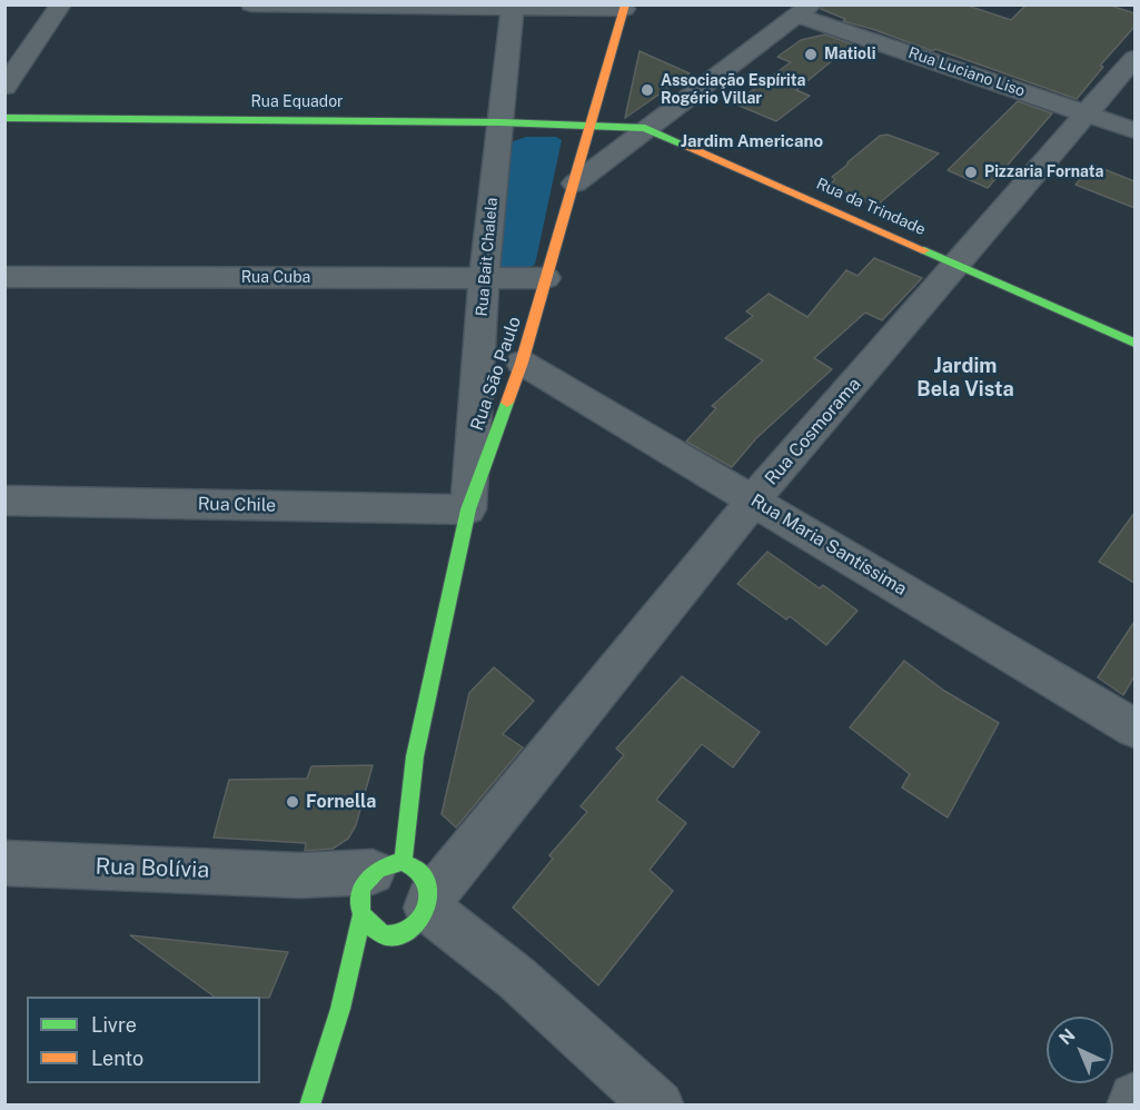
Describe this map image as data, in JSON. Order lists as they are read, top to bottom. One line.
{"streets":{"street":["Rua Luciano Liso","Rua Equador","Rua da Trindade","Rua Bait Chalela","Rua Cuba","Rua São Paulo","Rua Cosmorama","Rua Chile","Rua Maria Santíssima","Rua Bolívia"]},"crossings":[["Rua Luciano Liso","Rua Cosmorama"],["Rua Equador","Rua da Trindade"],["Rua Equador","Rua Bait Chalela"],["Rua Equador","Rua São Paulo"],["Rua da Trindade","Rua São Paulo"],["Rua da Trindade","Rua Cosmorama"],["Rua Bait Chalela","Rua Cuba"],["Rua Bait Chalela","Rua São Paulo"],["Rua Bait Chalela","Rua Chile"],["Rua Cuba","Rua São Paulo"],["Rua São Paulo","Rua Cosmorama"],["Rua São Paulo","Rua Chile"],["Rua São Paulo","Rua Maria Santíssima"],["Rua São Paulo","Rua Bolívia"],["Rua Cosmorama","Rua Maria Santíssima"],["Rua Cosmorama","Rua Bolívia"]],"districts":["Jardim Americano","Jardim Bela Vista"],"places":["Matioli","Associação Espírita Rogério Villar","Pizzaria Fornata","Fornella"],"legend":["Livre","Lento"],"north":"top left"}
